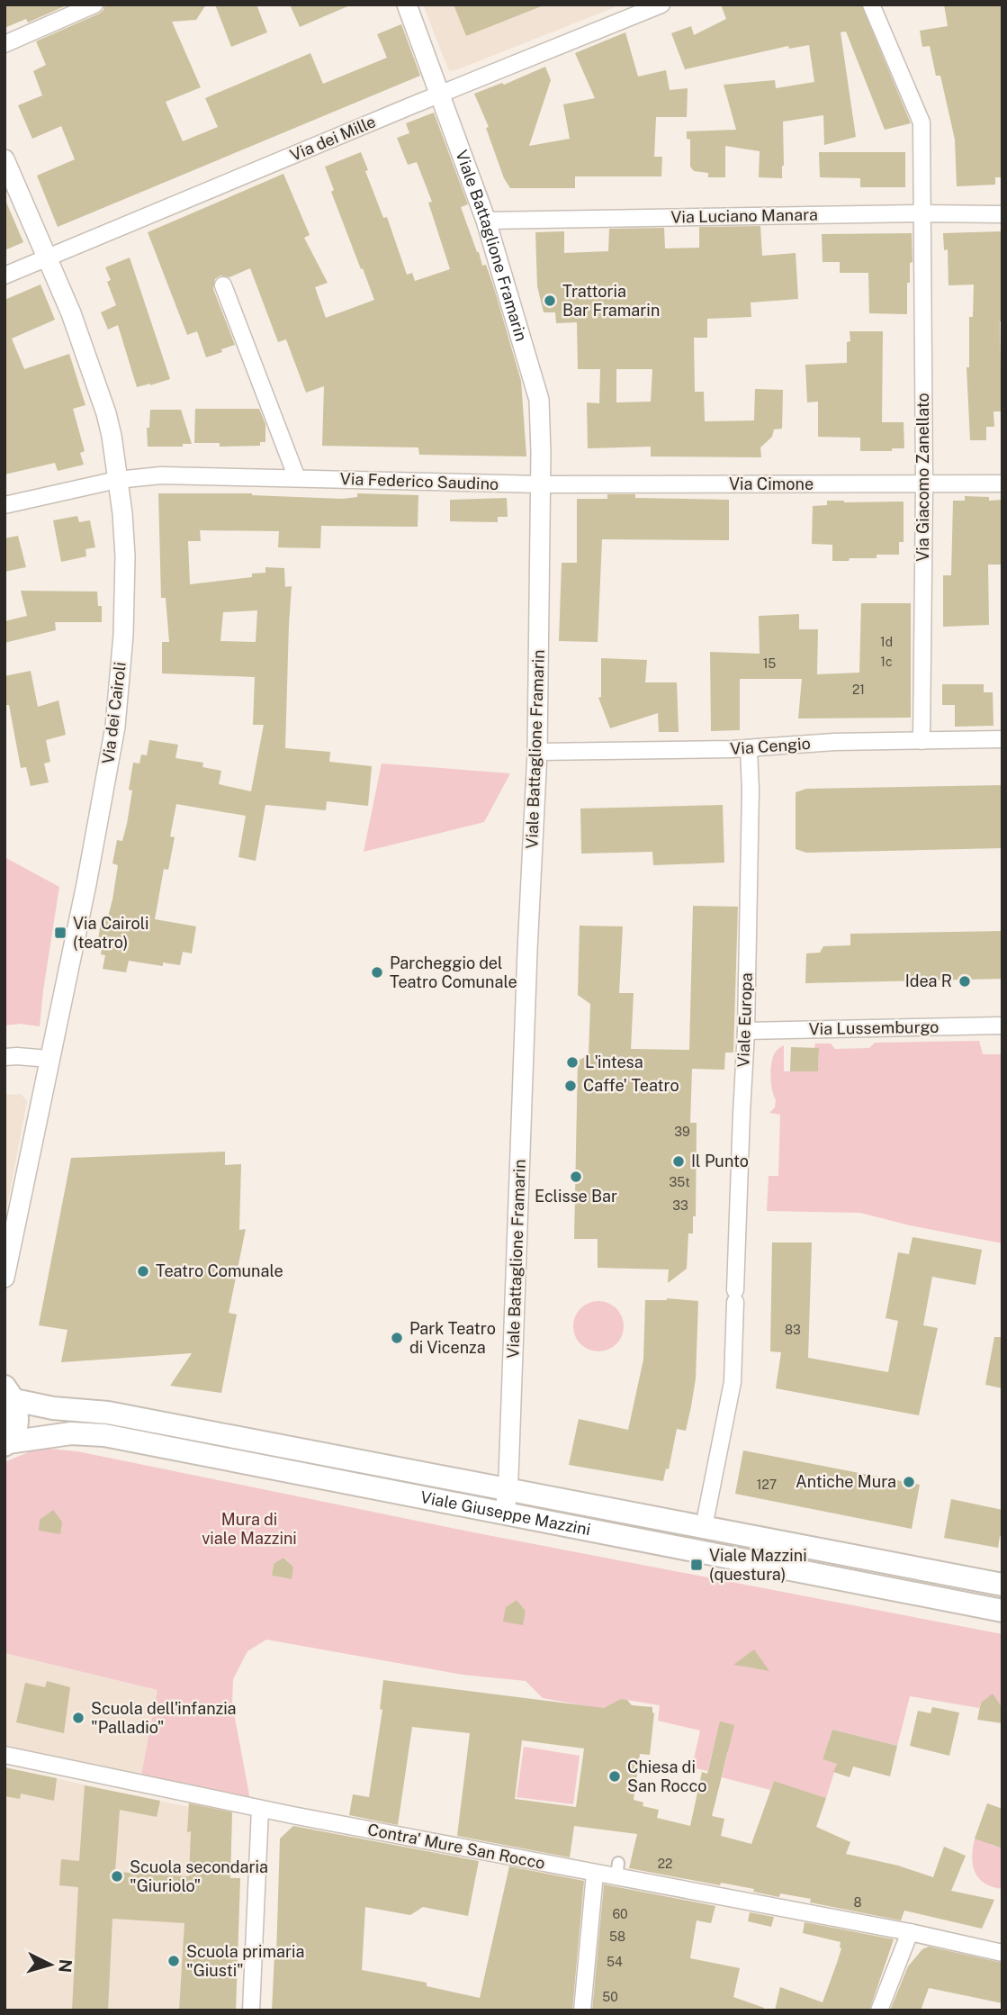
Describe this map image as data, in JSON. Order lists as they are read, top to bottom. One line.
{"streets":{"main road":["Viale Giuseppe Mazzini"],"street":["Via dei Mille","Via Luciano Manara","Viale Battaglione Framarin","Via Giacomo Zanellato","Via Federico Saudino","Via Cimone","Via dei Cairoli","Via Cengio","Viale Europa","Via Lussemburgo","Contra' Mure San Rocco"]},"crossings":[["Via dei Mille","Viale Battaglione Framarin"],["Via dei Mille","Via dei Cairoli"],["Via Luciano Manara","Viale Battaglione Framarin"],["Via Luciano Manara","Via Giacomo Zanellato"],["Viale Battaglione Framarin","Via Federico Saudino"],["Viale Battaglione Framarin","Via Cimone"],["Viale Battaglione Framarin","Via Cengio"],["Viale Battaglione Framarin","Viale Giuseppe Mazzini"],["Via Giacomo Zanellato","Via Cimone"],["Via Giacomo Zanellato","Via Cengio"],["Via Federico Saudino","Via Cimone"],["Via Federico Saudino","Via dei Cairoli"],["Via Cengio","Viale Europa"],["Viale Europa","Via Lussemburgo"],["Viale Europa","Viale Giuseppe Mazzini"]],"parks":["Mura di viale Mazzini"],"places":{"other":["Trattoria Bar Framarin","Parcheggio del Teatro Comunale","Idea R","L'intesa","Caffe' Teatro","Il Punto","Eclisse Bar","Teatro Comunale","Park Teatro di Vicenza","Antiche Mura","Scuola dell'infanzia \"Palladio\"","Chiesa di San Rocco","Scuola secondaria \"Giuriolo\"","Scuola primaria \"Giusti\""],"transit":["Via Cairoli (teatro)","Viale Mazzini (questura)"]},"house_numbers":["1d","1c","15","21","39","35t","33","83","127","22","8","60","58","54","50"],"north":"right"}
